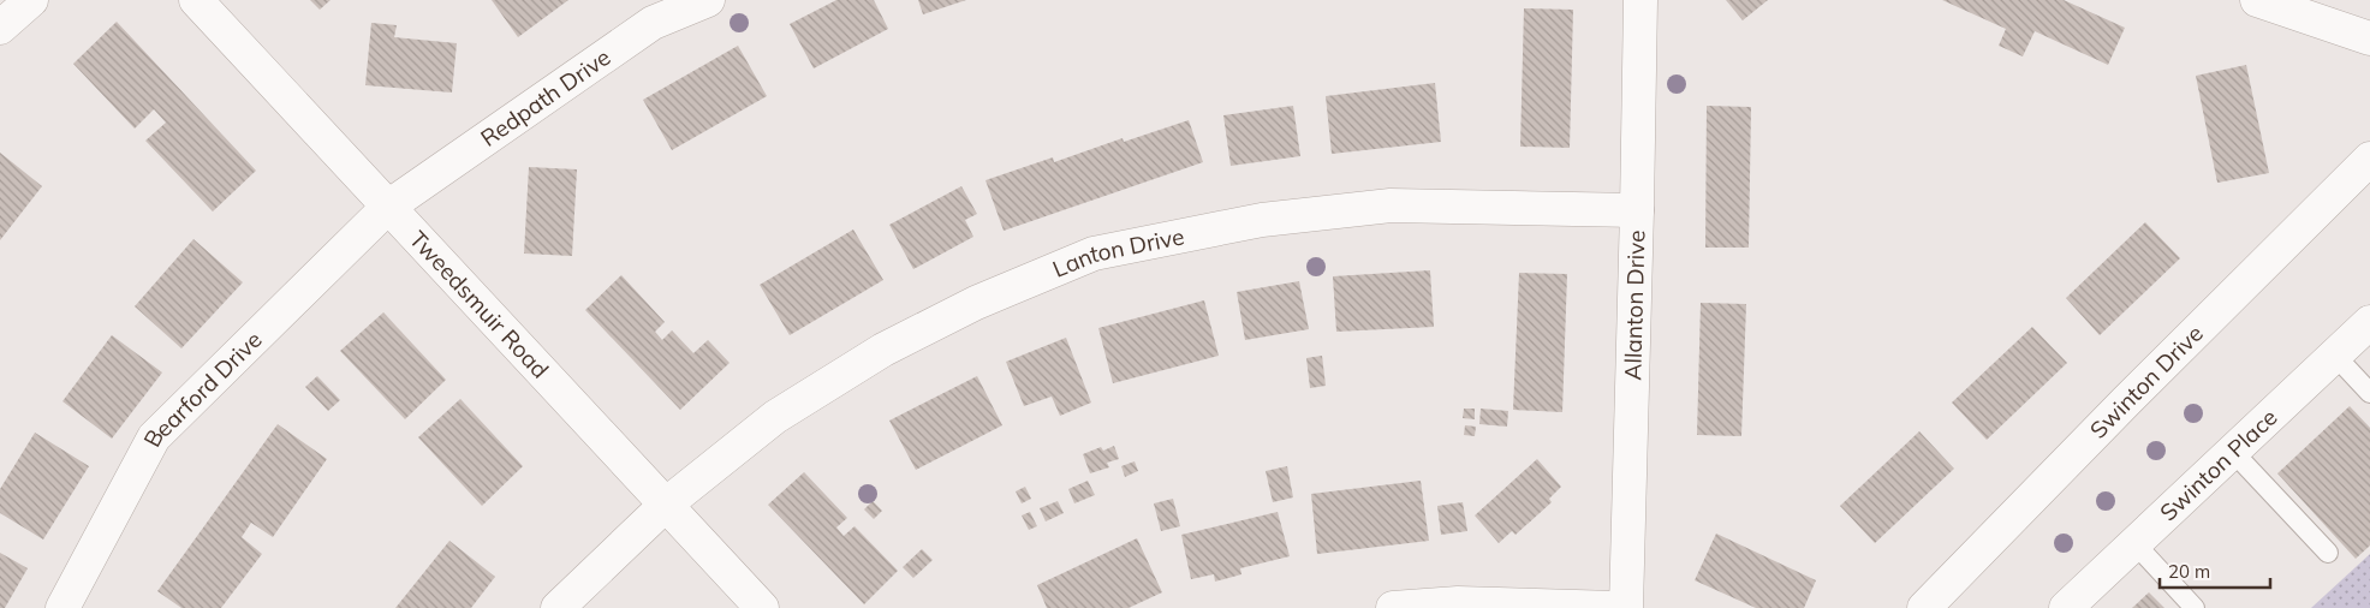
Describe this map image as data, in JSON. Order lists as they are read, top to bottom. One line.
{"streets":{"street":["Redpath Drive","Lanton Drive","Tweedsmuir Road","Allanton Drive","Swinton Drive","Bearford Drive","Swinton Place"]},"crossings":[["Redpath Drive","Tweedsmuir Road"],["Redpath Drive","Bearford Drive"],["Lanton Drive","Tweedsmuir Road"],["Lanton Drive","Allanton Drive"],["Tweedsmuir Road","Bearford Drive"]],"scale_bar":"20 m"}
